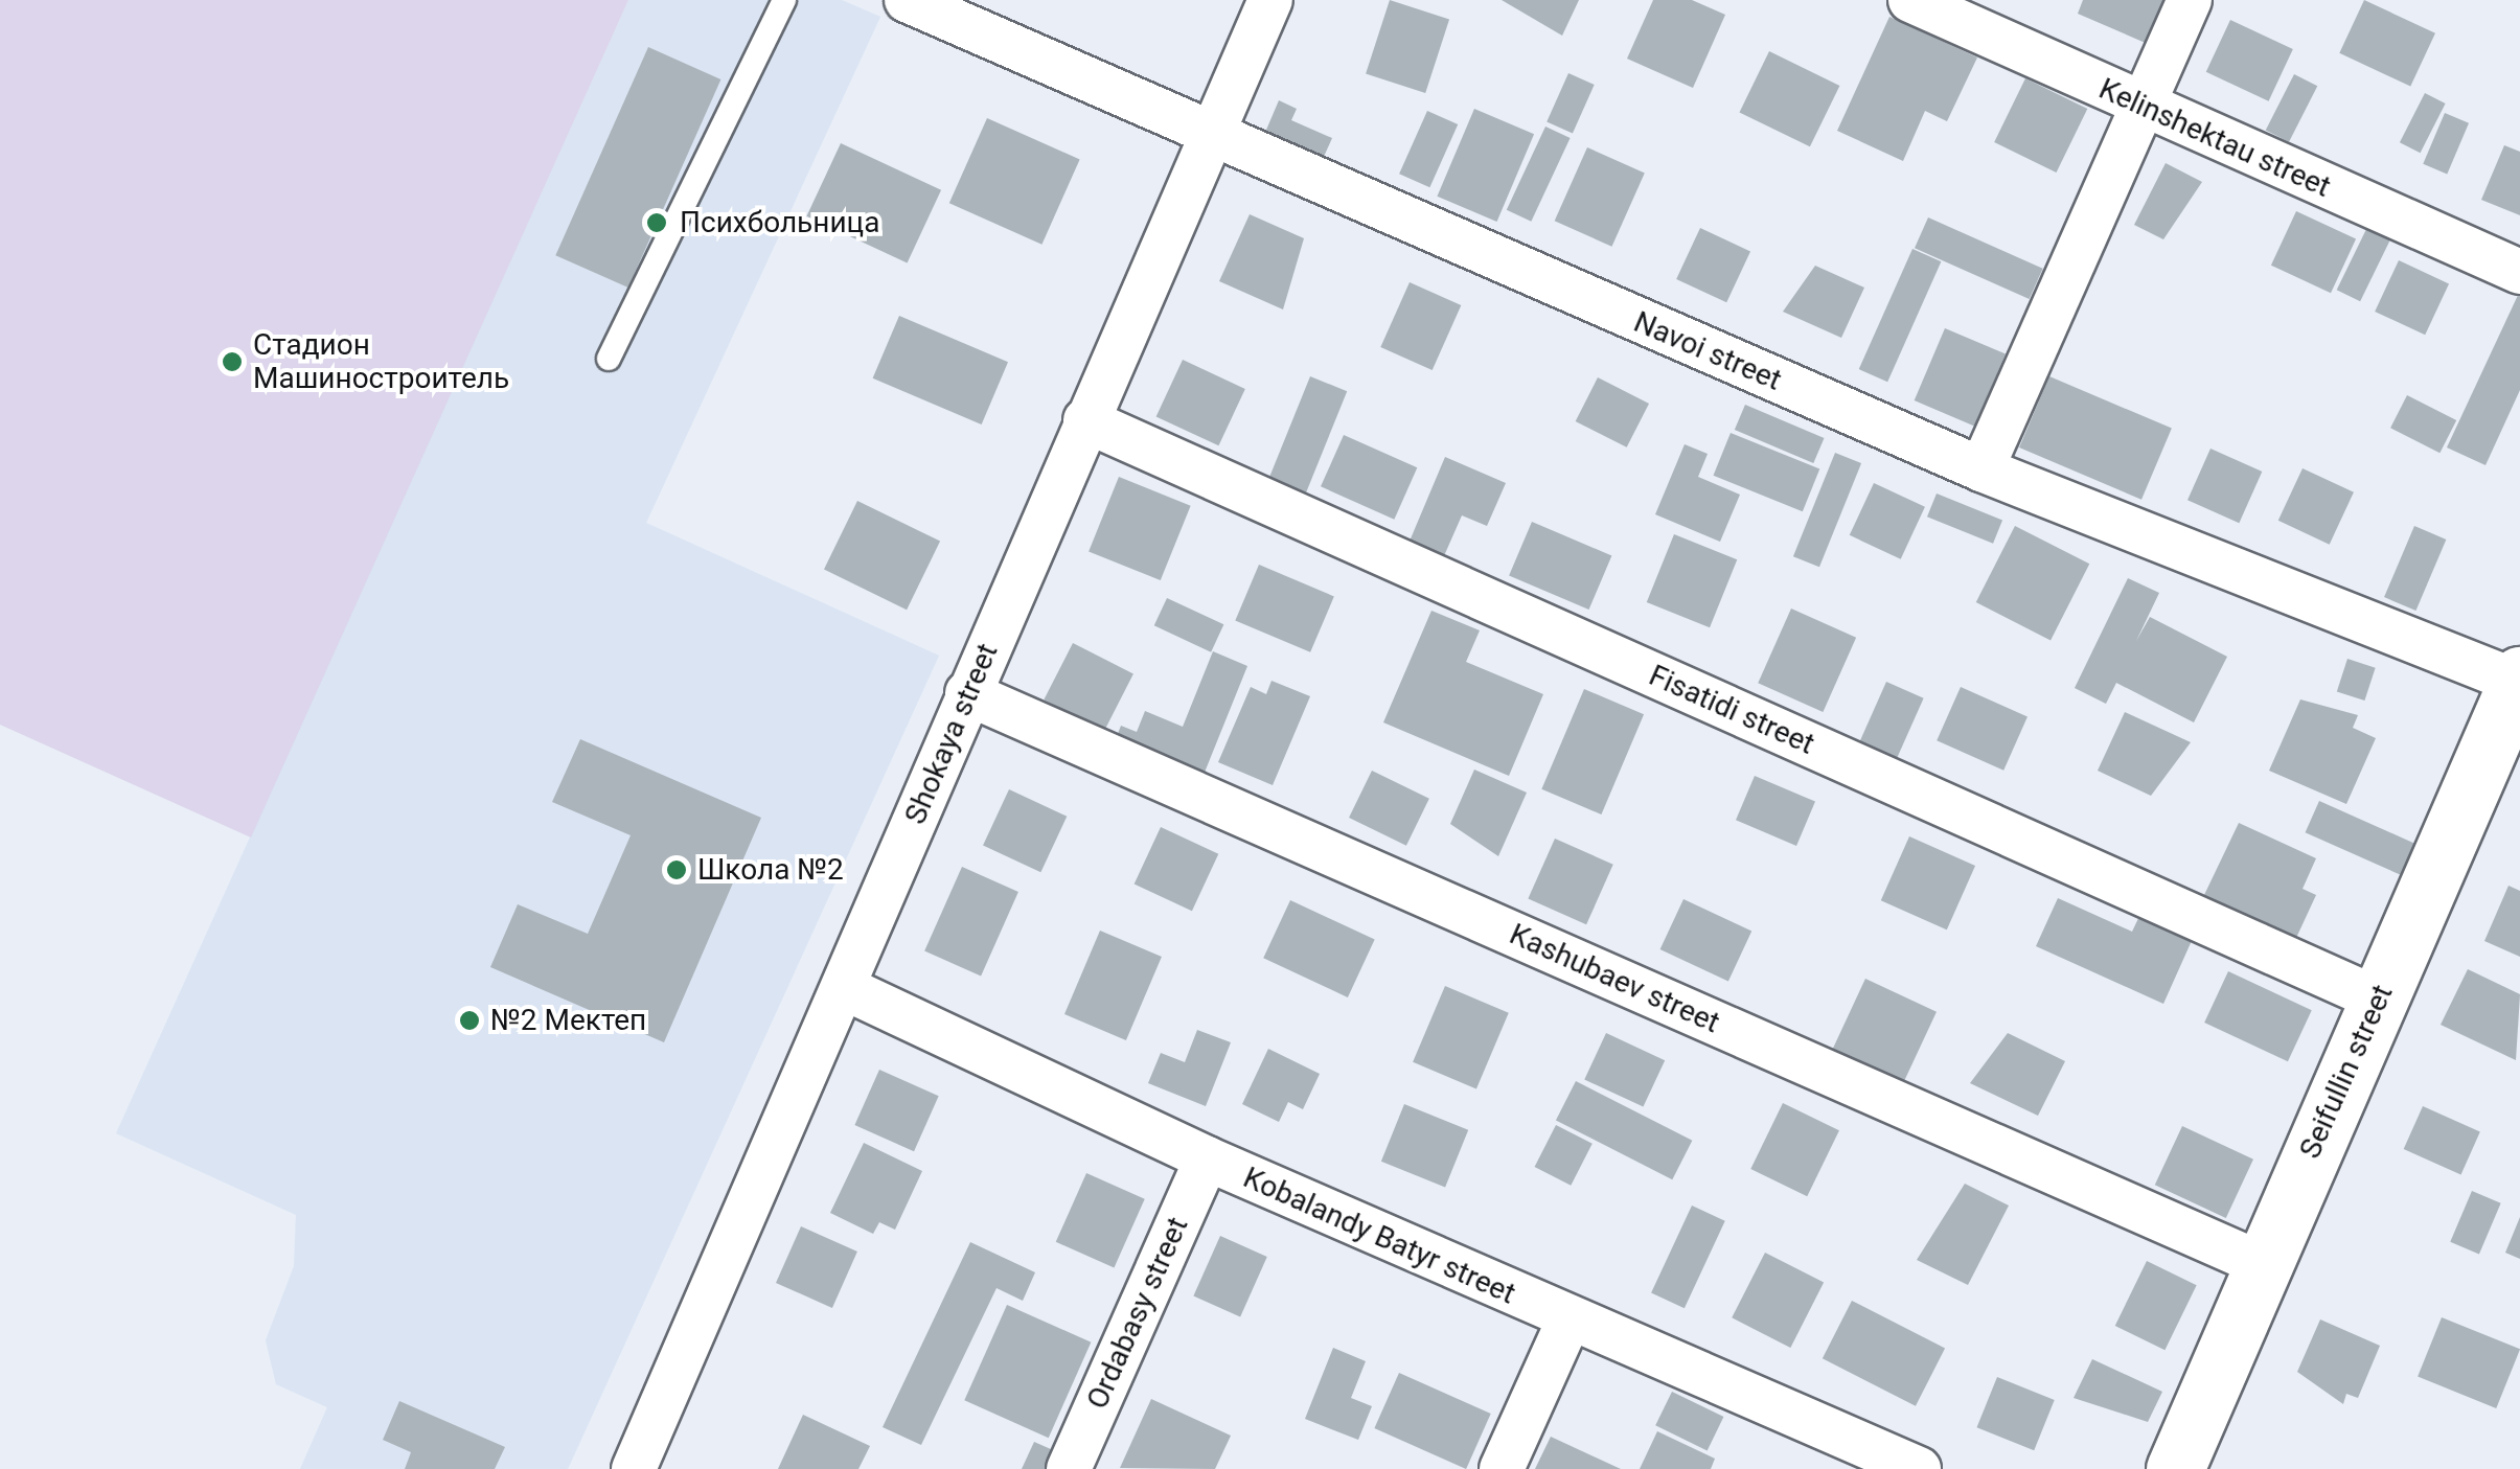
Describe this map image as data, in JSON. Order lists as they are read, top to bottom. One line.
{"streets":{"main road":["Seifullin street"],"street":["Kelinshektau street","Navoi street","Fisatidi street","Shokaya street","Kashubaev street","Kobalandy Batyr street","Ordabasy street"]},"crossings":[["Navoi street","Shokaya street"],["Navoi street","Seifullin street"],["Fisatidi street","Shokaya street"],["Fisatidi street","Seifullin street"],["Shokaya street","Kashubaev street"],["Shokaya street","Kobalandy Batyr street"],["Kashubaev street","Seifullin street"],["Kobalandy Batyr street","Ordabasy street"]],"places":["Психбольница","Стадион Машиностроитель","Школа №2","№2 Мектеп"]}
